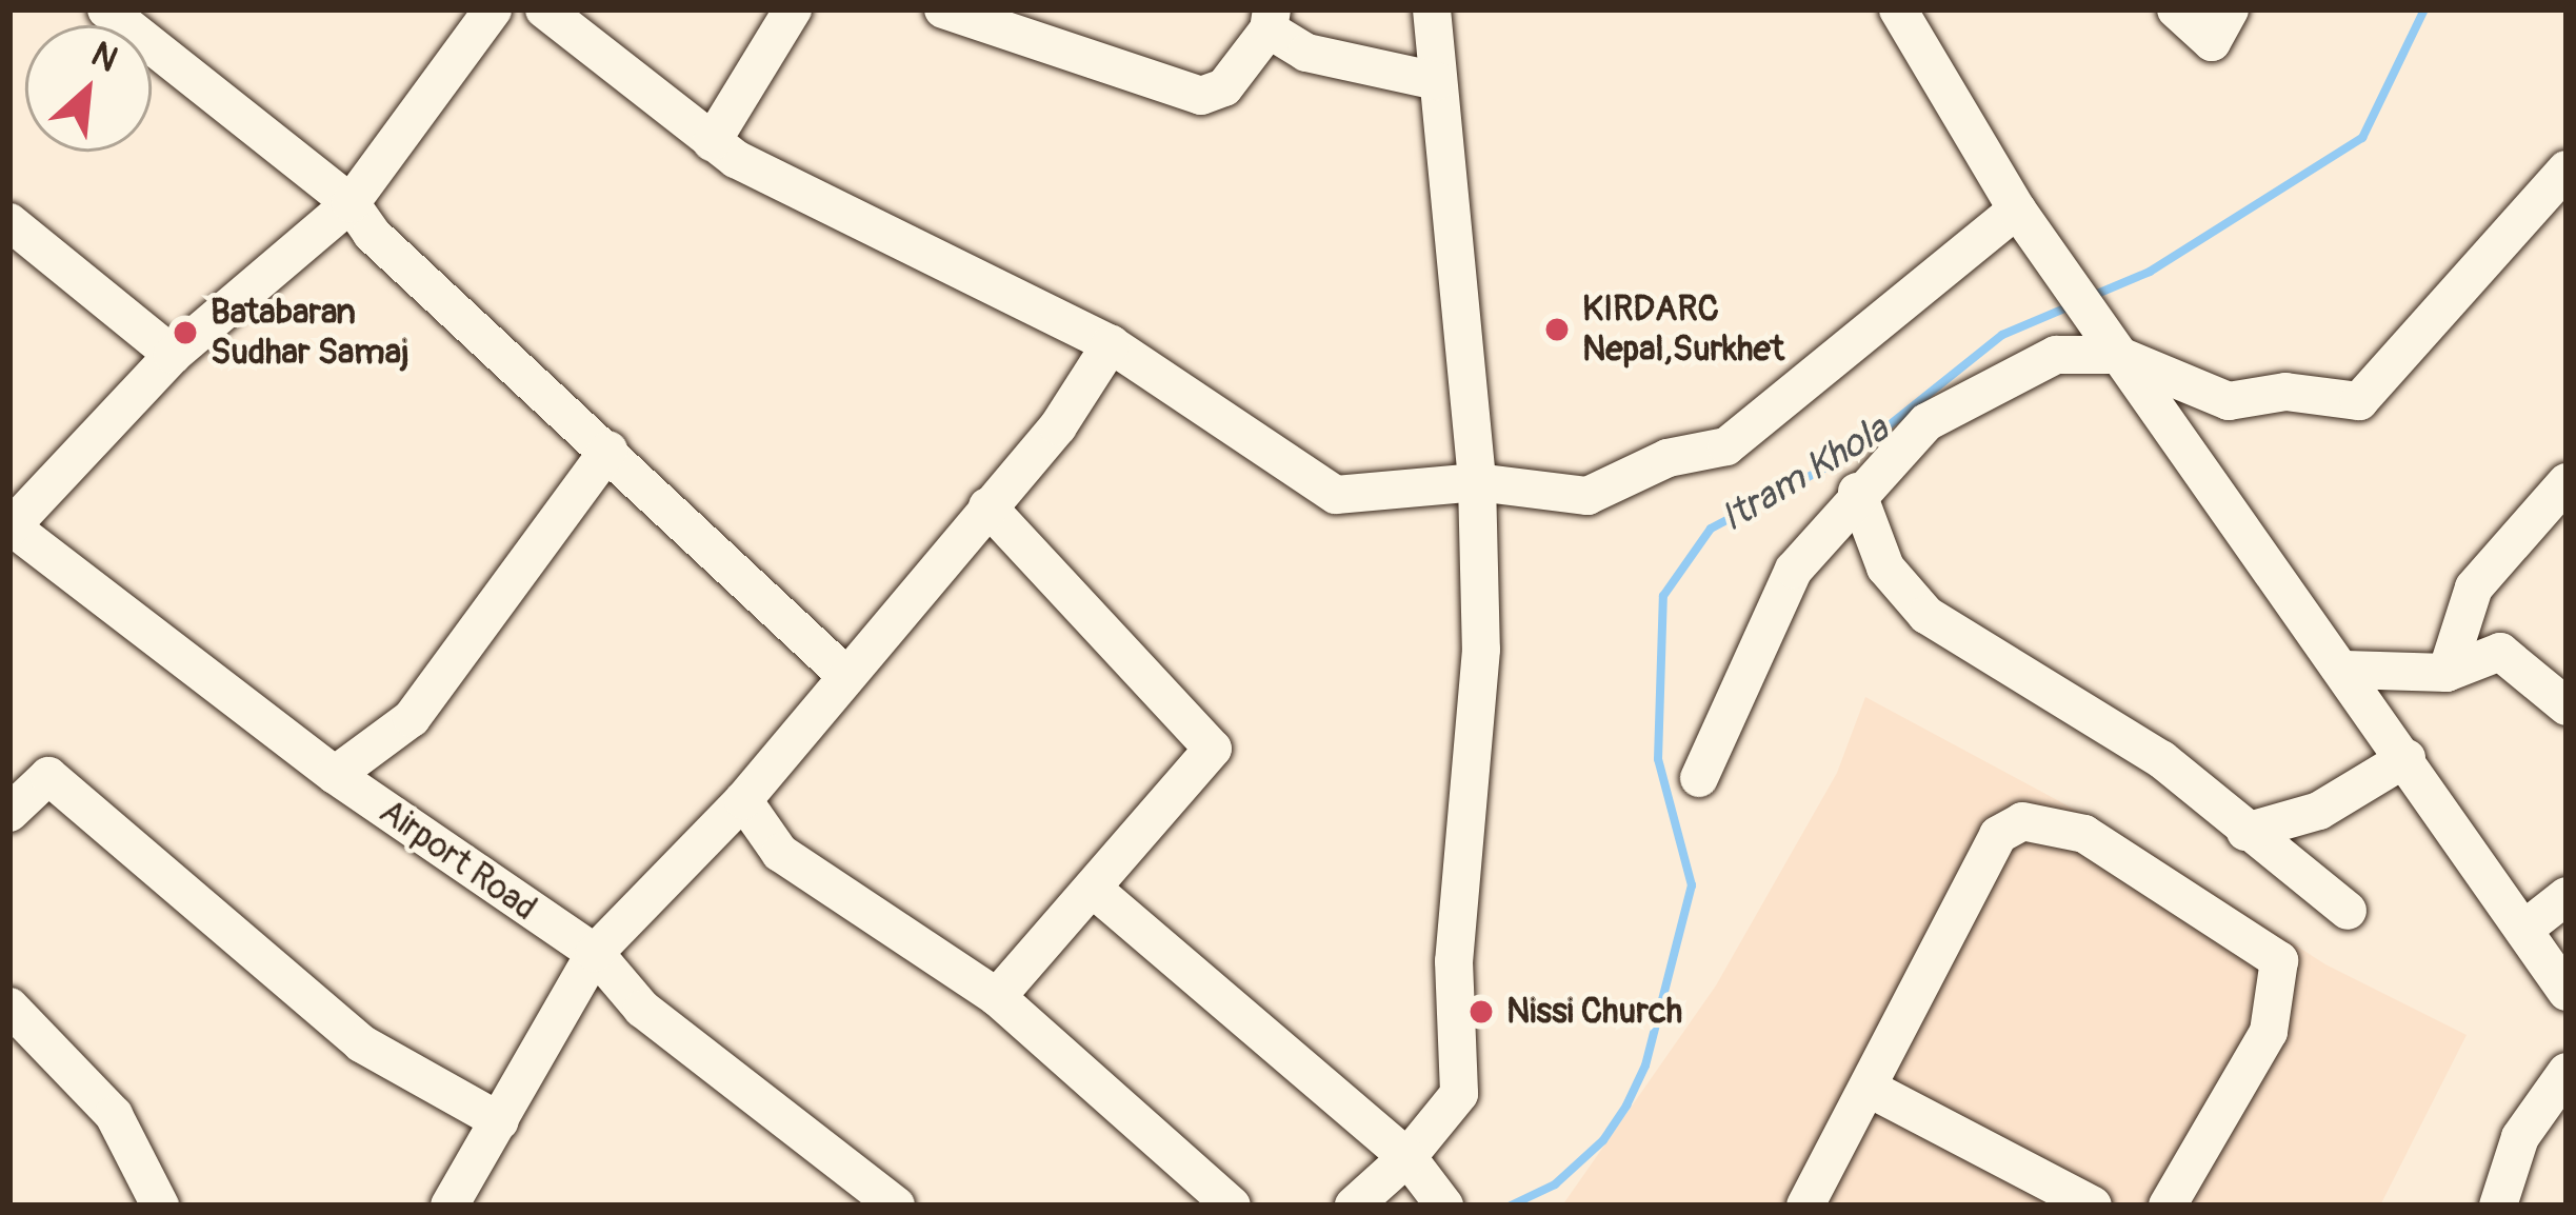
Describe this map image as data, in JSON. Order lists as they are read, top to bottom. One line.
{"streets":{"street":["Airport Road"]},"water":["Itram Khola"],"places":["KIRDARC Nepal,Surkhet","Batabaran Sudhar Samaj","Nissi Church"],"north":"top right"}
